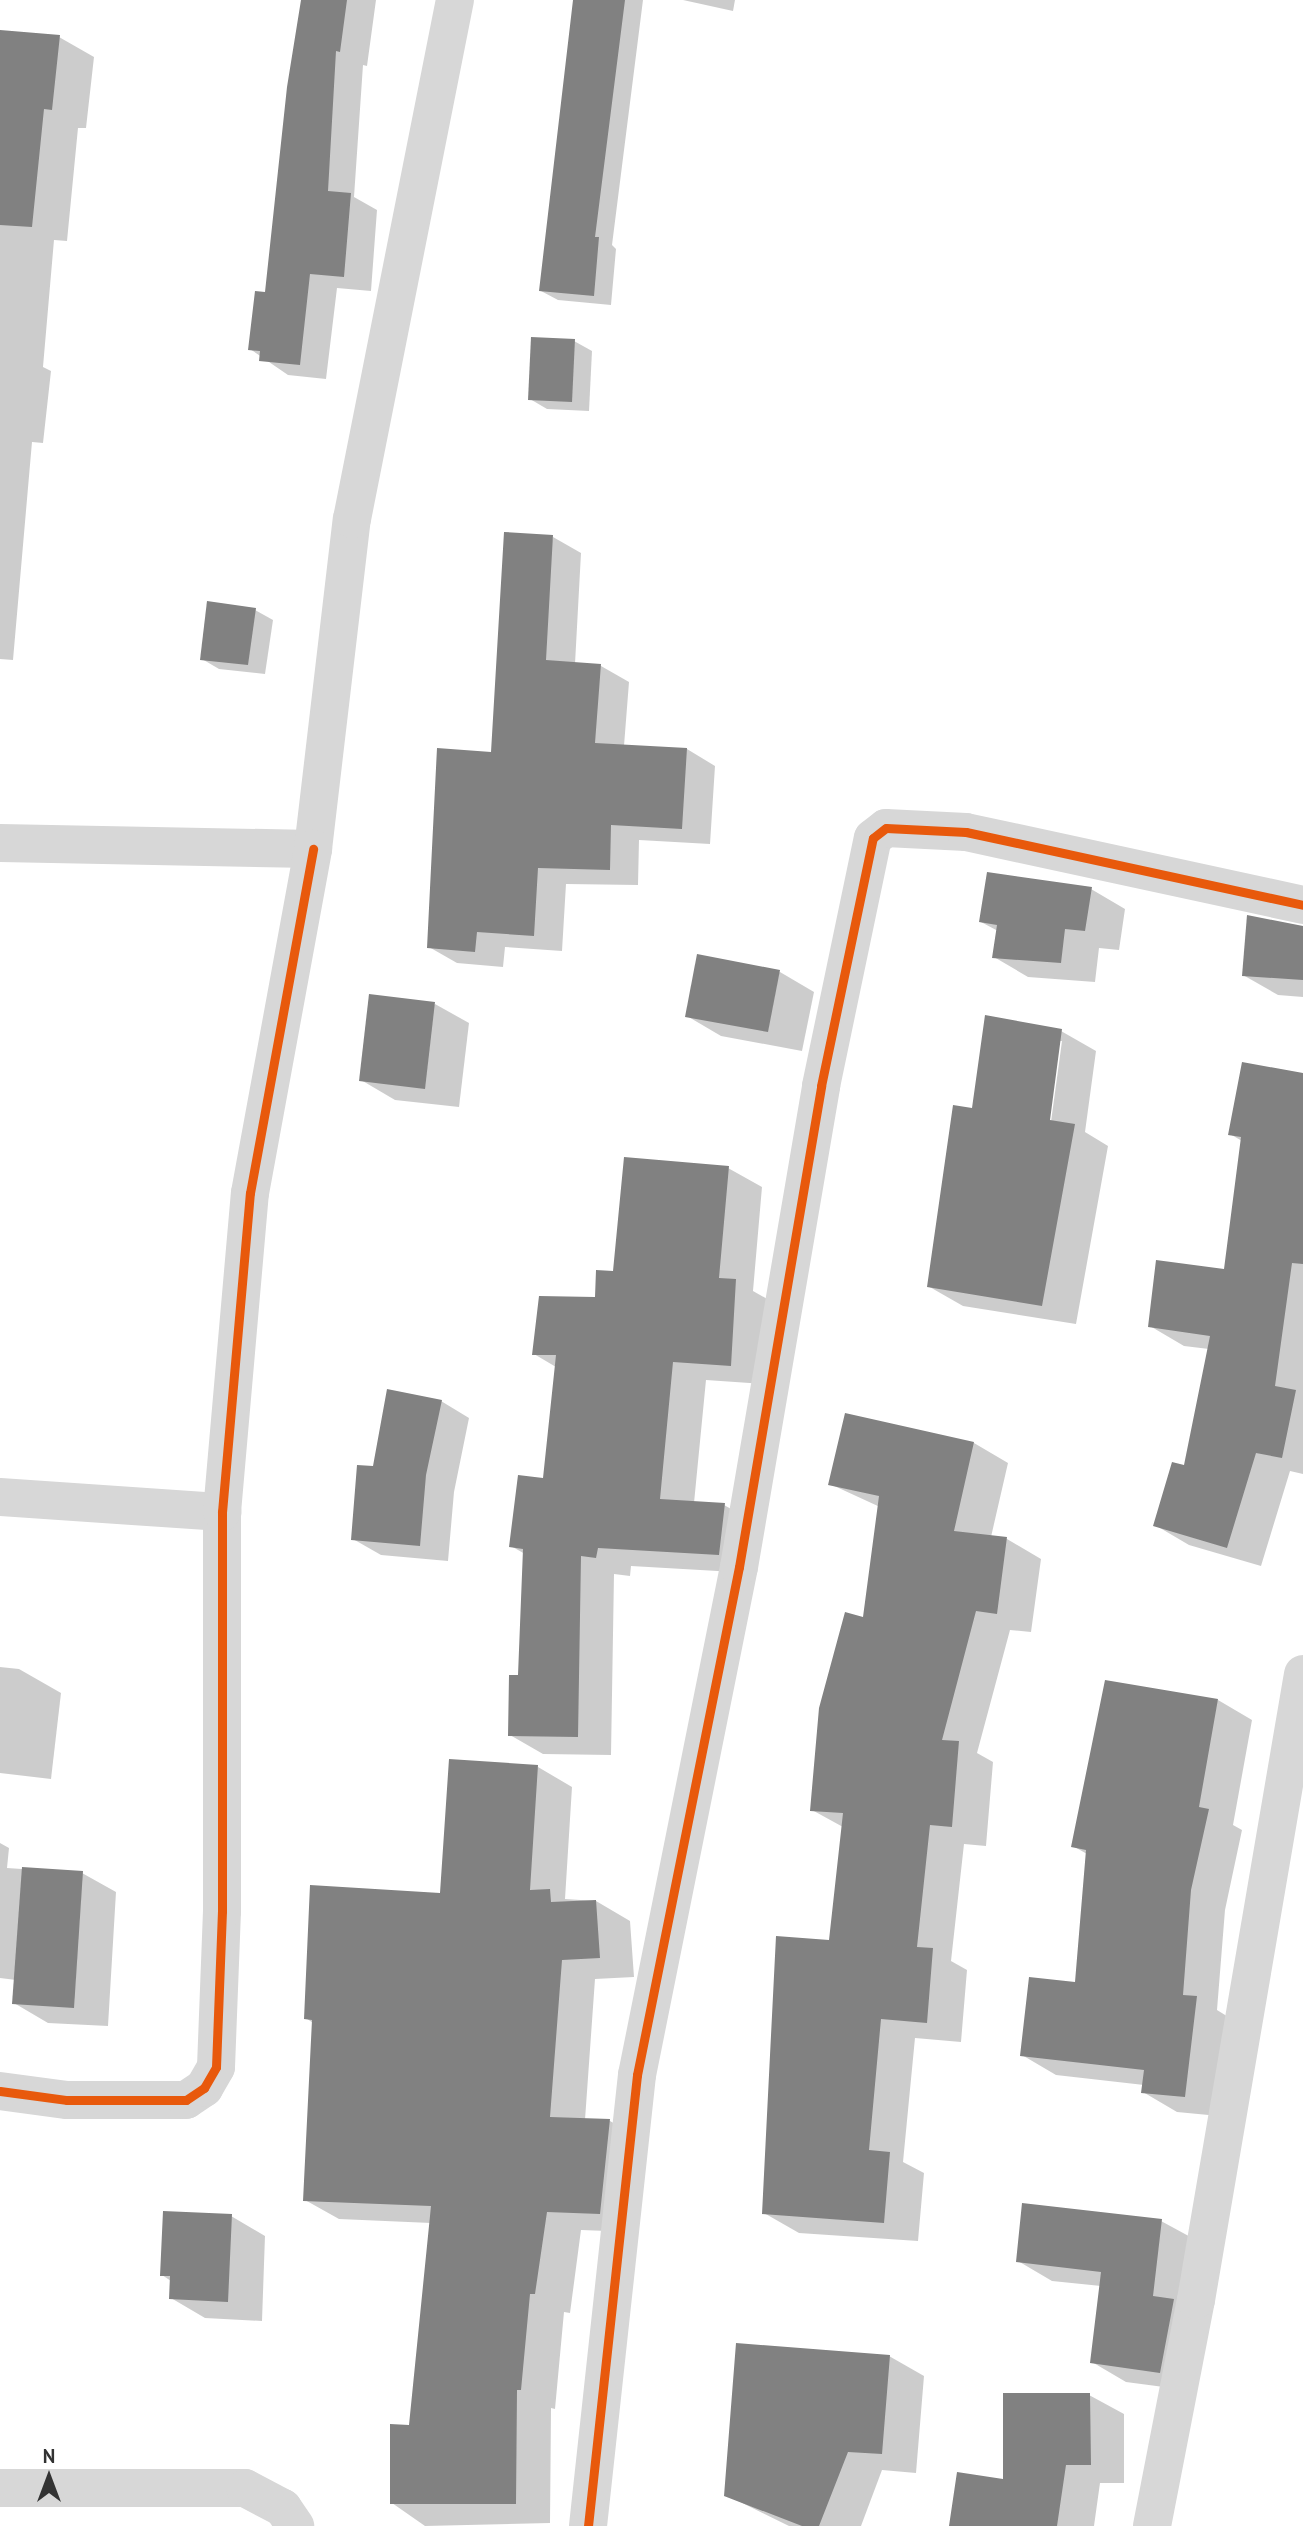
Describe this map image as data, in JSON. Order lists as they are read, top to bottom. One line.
{"north":"top"}
